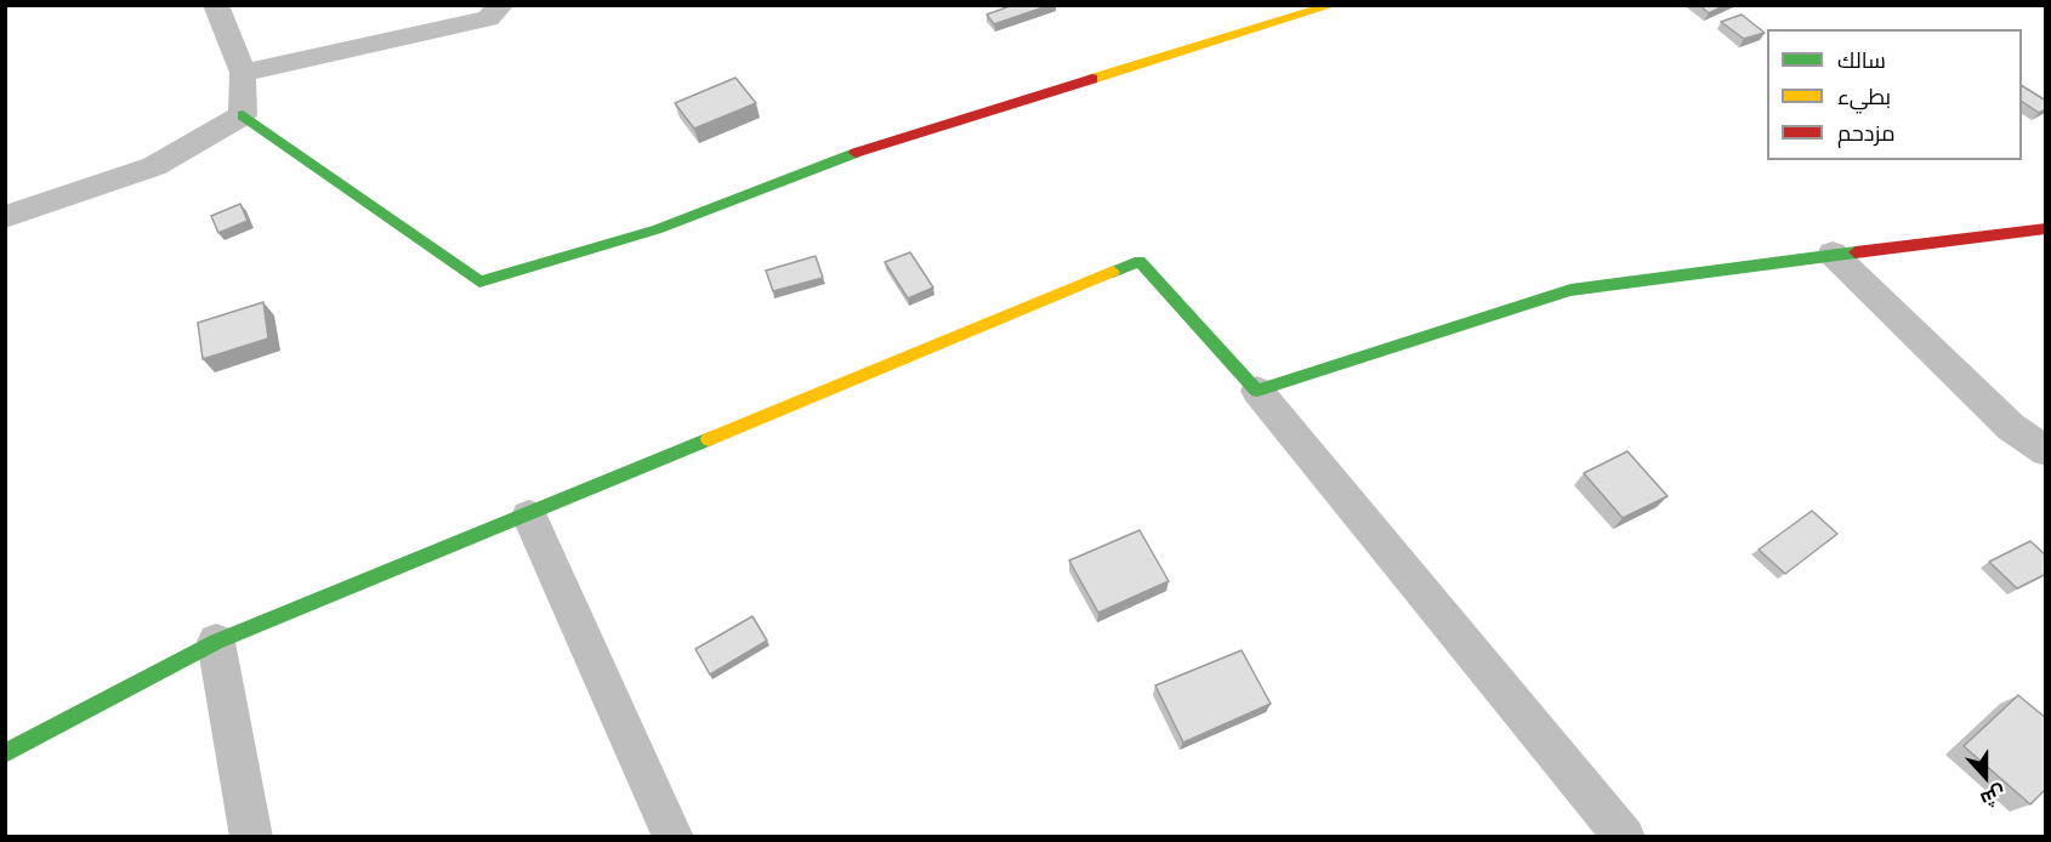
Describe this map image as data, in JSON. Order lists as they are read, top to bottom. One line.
{"legend":["سالك","بطيء","مزدحم"],"north":"bottom"}
